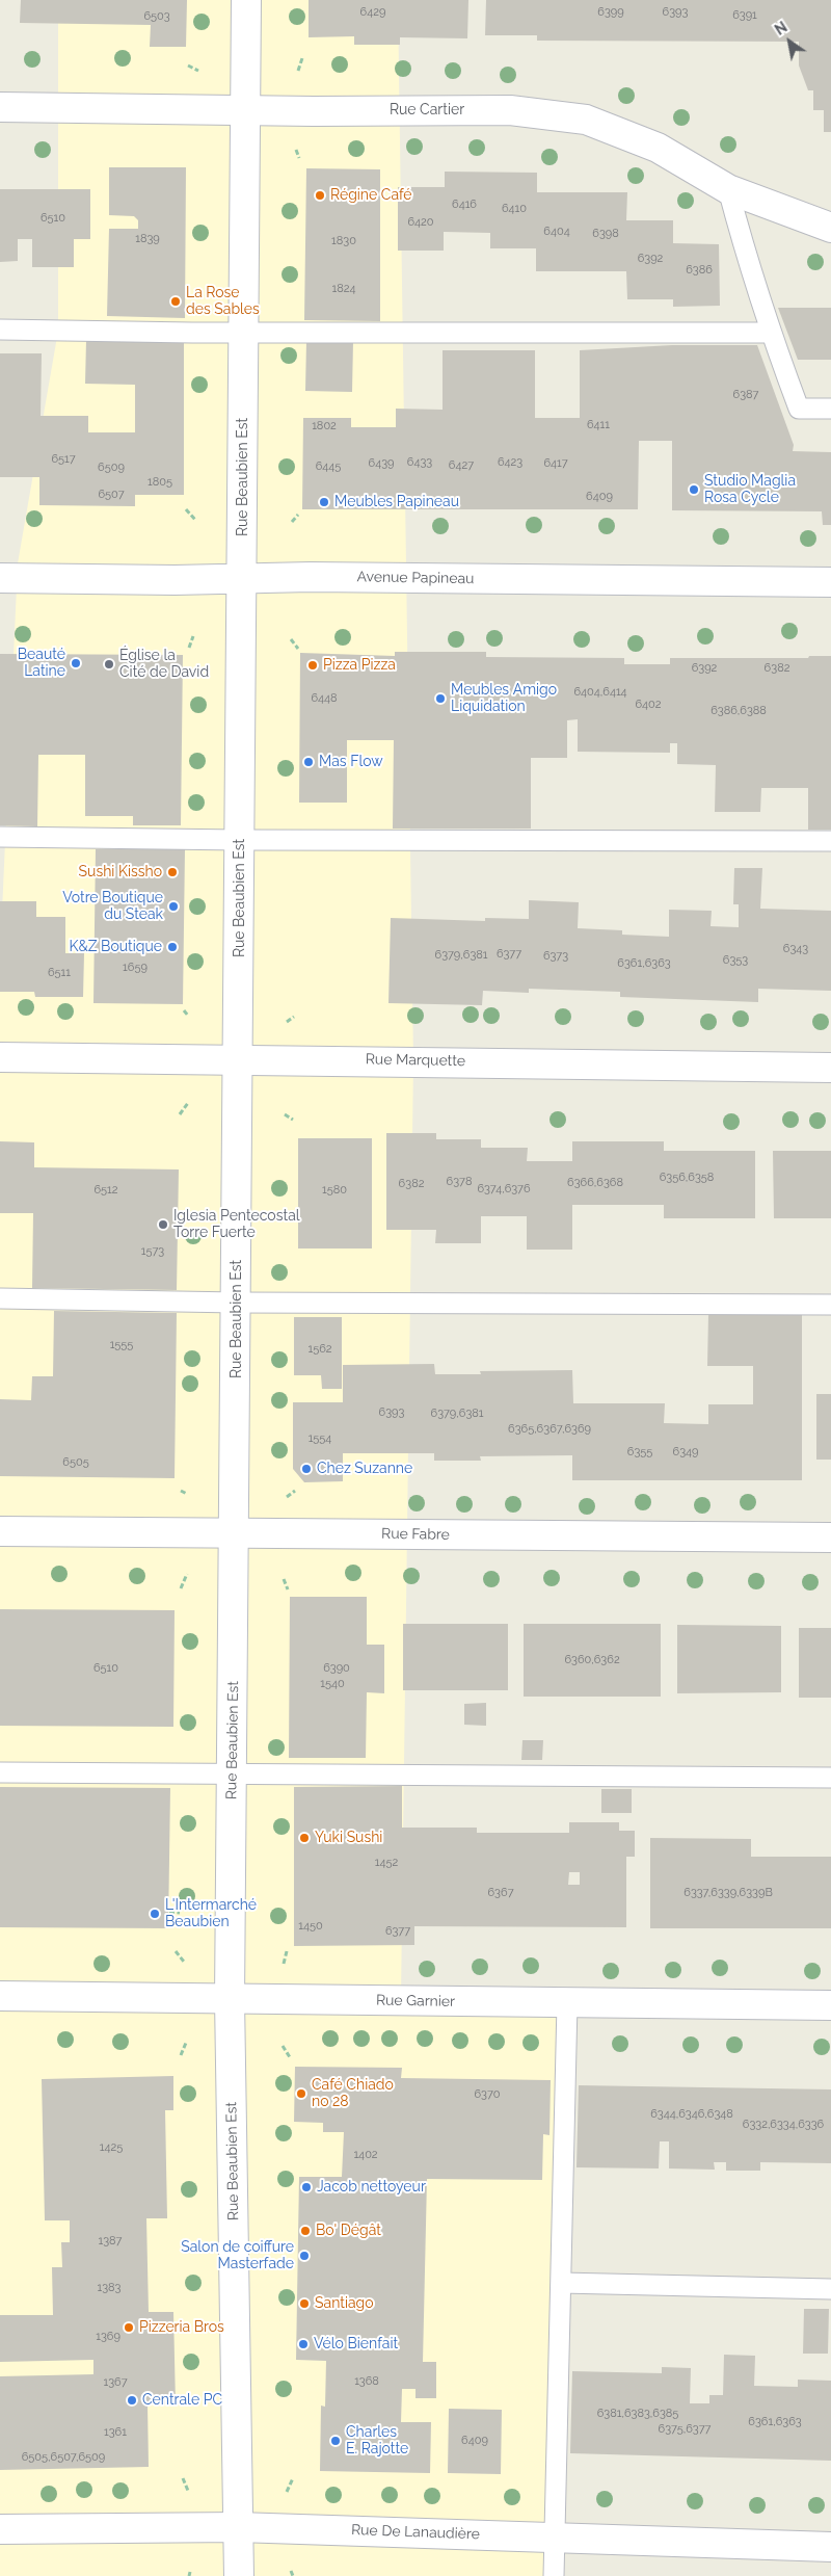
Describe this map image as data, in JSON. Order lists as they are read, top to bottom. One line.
{"streets":{"street":["Rue Cartier","Rue Beaubien Est","Avenue Papineau","Rue Marquette","Rue Fabre","Rue Garnier","Rue De Lanaudière"]},"crossings":[["Rue Cartier","Rue Beaubien Est"],["Rue Beaubien Est","Avenue Papineau"],["Rue Beaubien Est","Rue Marquette"],["Rue Beaubien Est","Rue Fabre"],["Rue Beaubien Est","Rue Garnier"],["Rue Beaubien Est","Rue De Lanaudière"]],"places":["Régine Café","La Rose des Sables","Studio Maglia Rosa Cycle","Meubles Papineau","Beauté Latine","Église la Cité de David","Pizza Pizza","Meubles Amigo Liquidation","Mas Flow","Sushi Kissho","Votre Boutique du Steak","K&Z Boutique","Iglesia Pentecostal Torre Fuerte","Chez Suzanne","Yuki Sushi","L'Intermarché Beaubien","Café Chiado no 28","Jacob nettoyeur","Bo' Dégât","Salon de coiffure Masterfade","Santiago","Pizzeria Bros","Vélo Bienfait","Centrale PC","Charles E. Rajotte"],"house_numbers":["6429","6399","6393","6391","6503","6416","6410","6510","6420","6404","6398","1839","1830","6392","6386","1824","6387","6411","1802","6517","6433","6423","6439","6417","6427","6445","6509","1805","6507","6409","6392","6382","6404,6414","6448","6402","6386,6388","6343","6377","6379,6381","6373","6353","6361,6363","1659","6511","6356,6358","6378","6366,6368","6382","6374,6376","6512","1580","1573","1555","1562","6393","6379,6381","6365,6367,6369","1554","6355","6349","6505","6360,6362","6510","6390","1540","1452","6367","6337,6339,6339B","1450","6377","6370","6344,6346,6348","6332,6334,6336","1425","1402","1387","1383","1369","1368","1367","6381,6383,6385","6361,6363","6375,6377","1361","6409","6505,6507,6509"],"north":"top left"}
